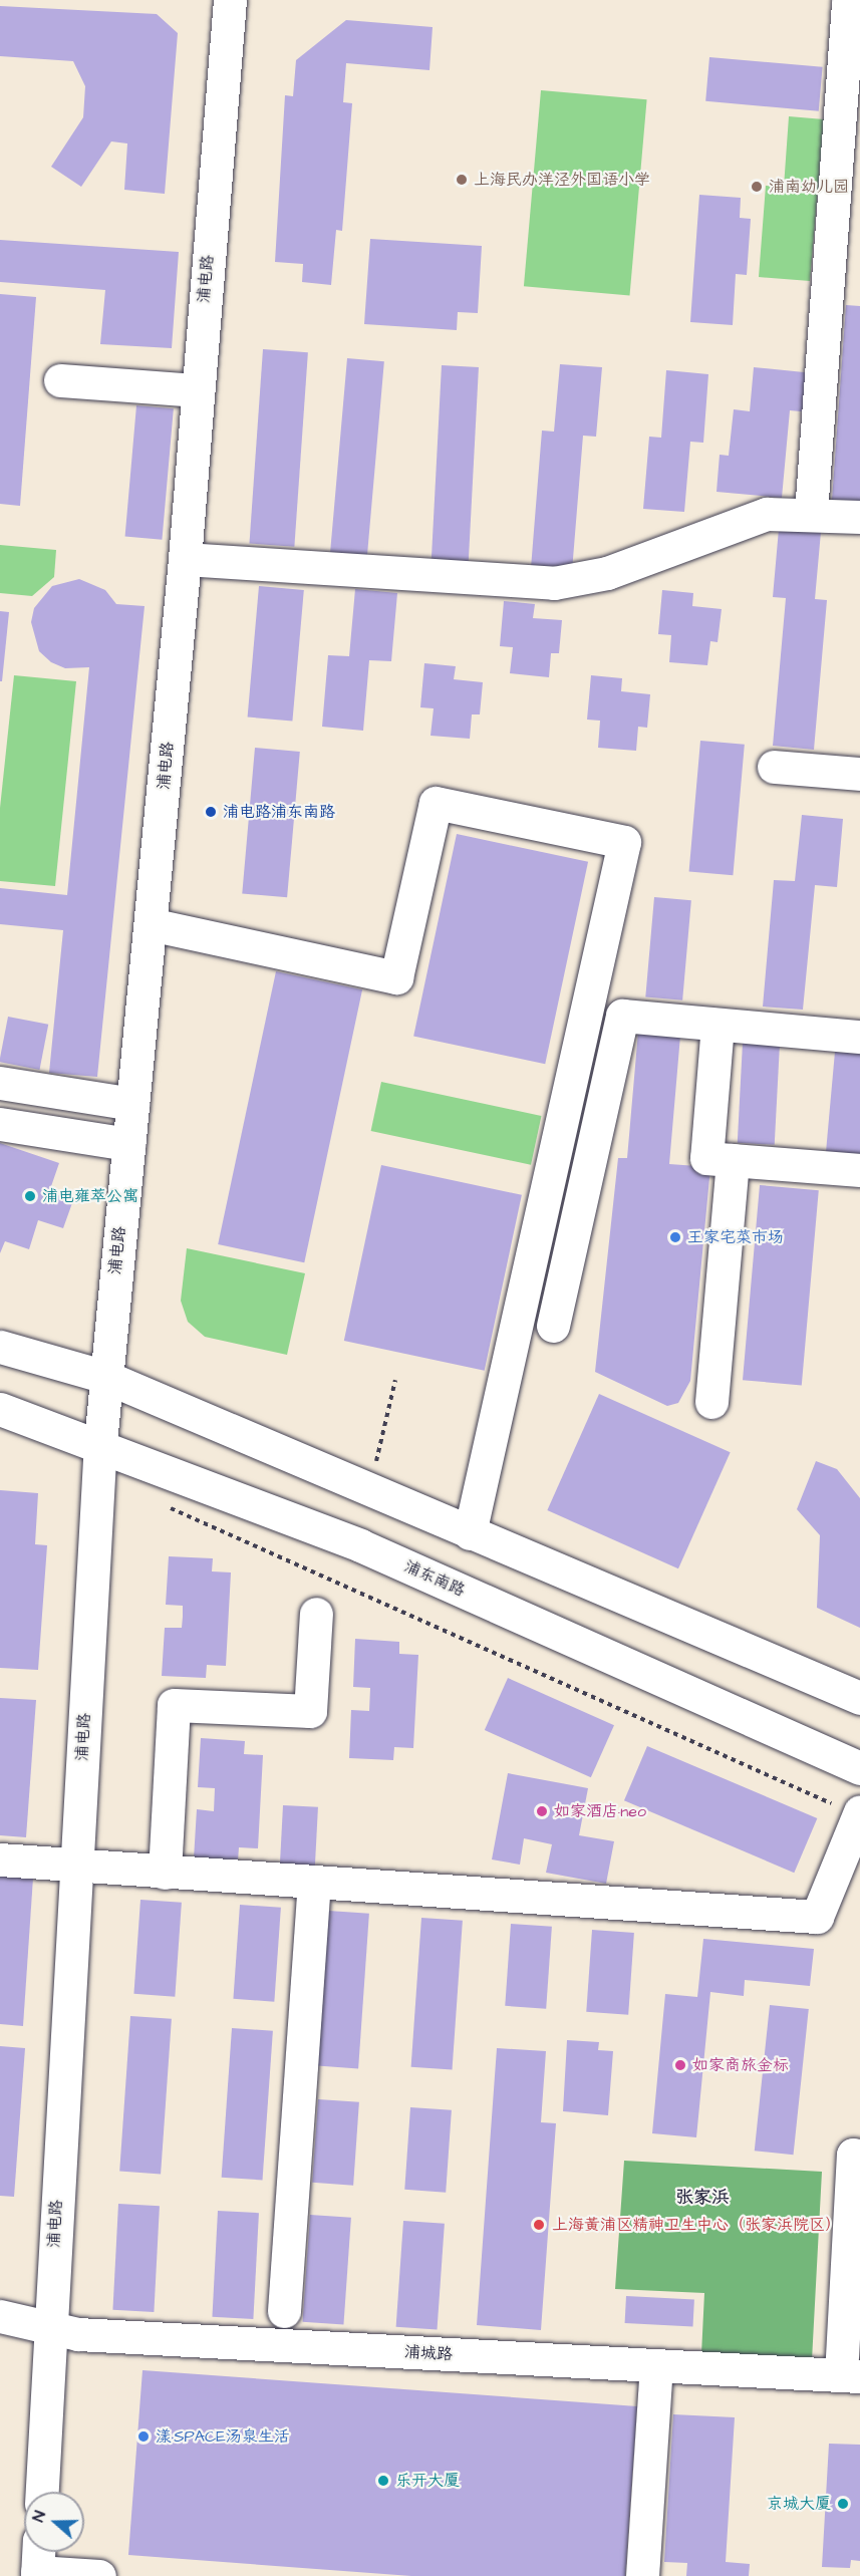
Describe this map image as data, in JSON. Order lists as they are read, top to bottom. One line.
{"streets":{"street":["浦电路","浦东南路","浦城路"]},"crossings":[["浦电路","浦东南路"],["浦电路","浦城路"]],"districts":["张家浜"],"places":["上海民办洋泾外国语小学","浦南幼儿园","浦电路浦东南路","浦电雍萃公寓","王家宅菜市场","如家酒店·neo","如家商旅金标","上海黄浦区精神卫生中心（张家浜院区）","漾·SPACE汤泉生活","乐开大厦","京城大厦"],"north":"left"}
